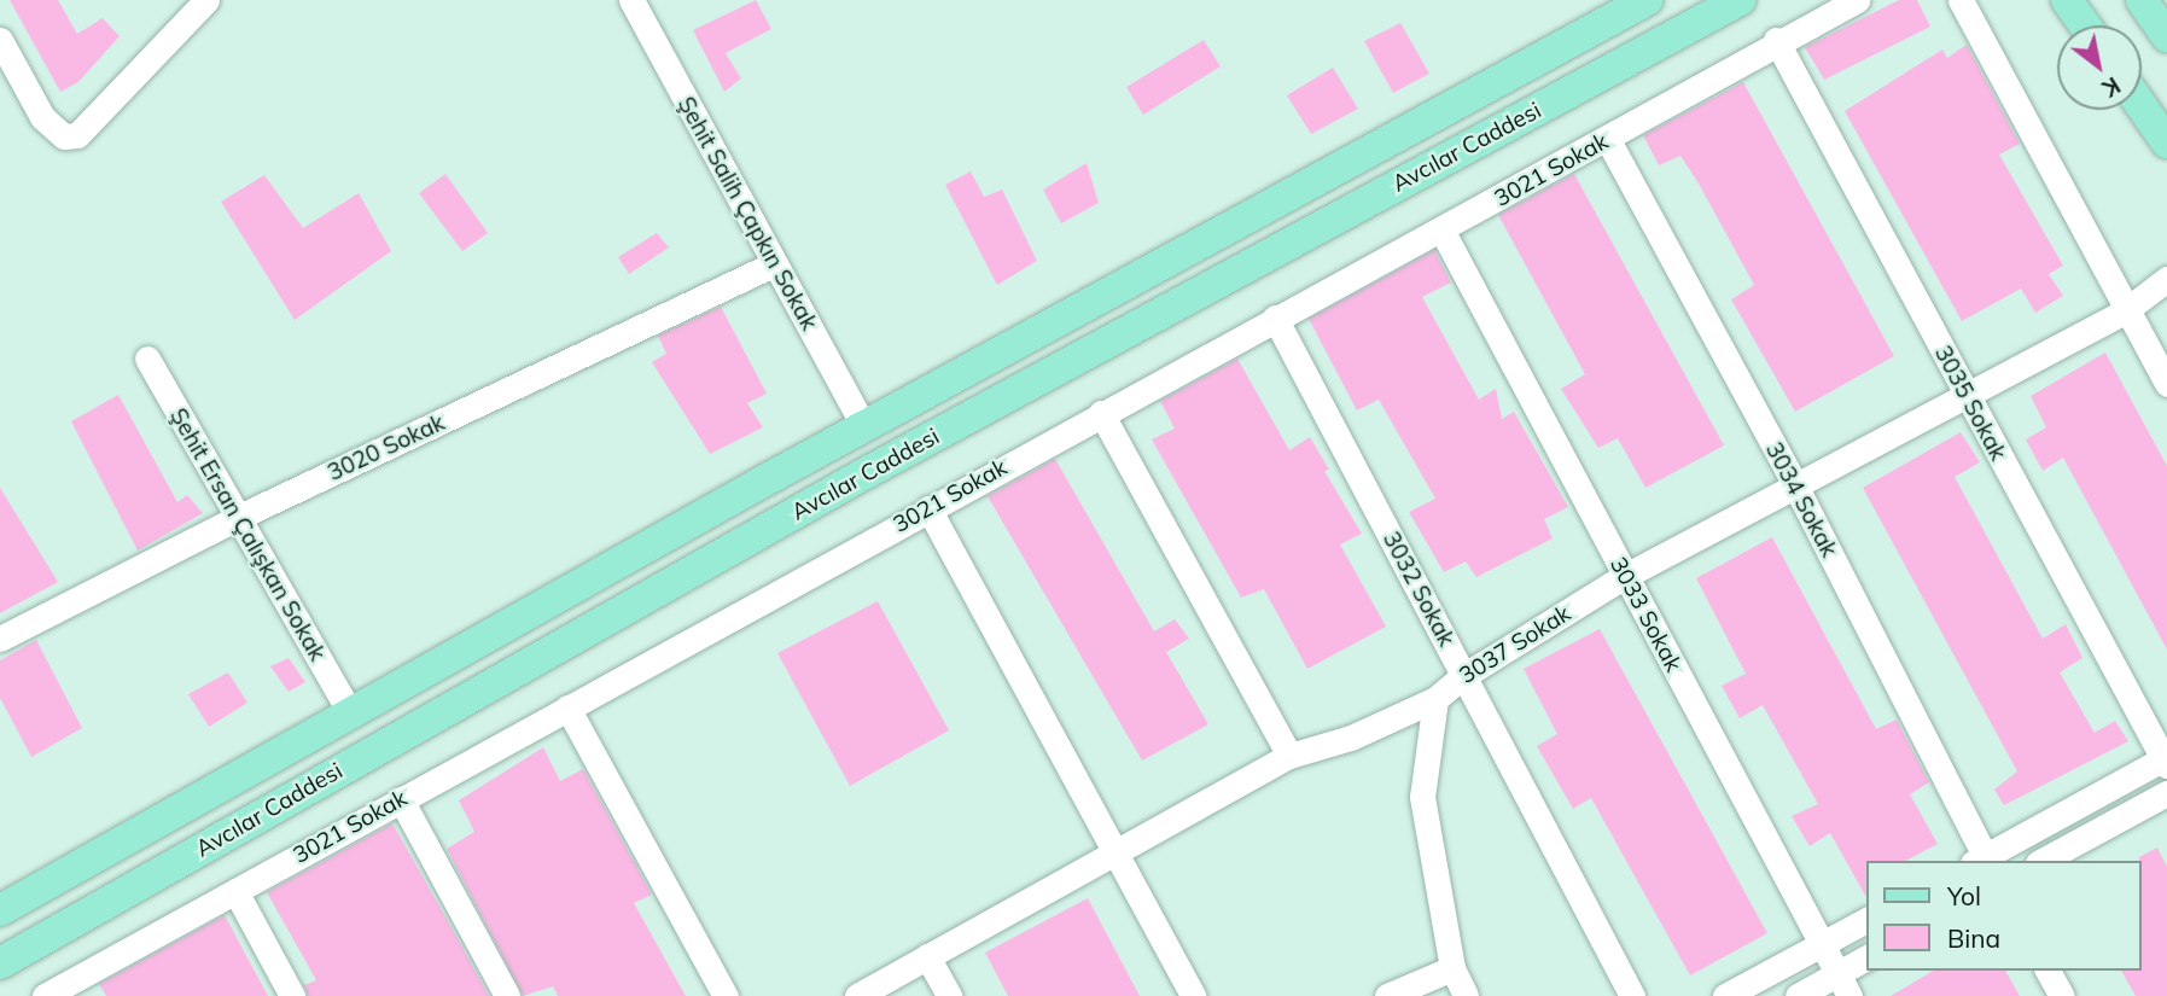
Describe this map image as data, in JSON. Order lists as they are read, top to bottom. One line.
{"streets":{"main road":["Avcılar Caddesi"],"street":["3021 Sokak","Şehit Salih Çapkın Sokak","3035 Sokak","3020 Sokak","3034 Sokak","Şehit Ersan Çalışkan Sokak","3032 Sokak","3033 Sokak","3037 Sokak"]},"crossings":[["Avcılar Caddesi","Şehit Salih Çapkın Sokak"],["Avcılar Caddesi","Şehit Ersan Çalışkan Sokak"],["3021 Sokak","3035 Sokak"],["3021 Sokak","3034 Sokak"],["3021 Sokak","3032 Sokak"],["3021 Sokak","3033 Sokak"],["Şehit Salih Çapkın Sokak","3020 Sokak"],["3035 Sokak","3037 Sokak"],["3020 Sokak","Şehit Ersan Çalışkan Sokak"],["3034 Sokak","3037 Sokak"],["3032 Sokak","3037 Sokak"],["3033 Sokak","3037 Sokak"]],"legend":["Yol","Bina"],"north":"bottom right"}
